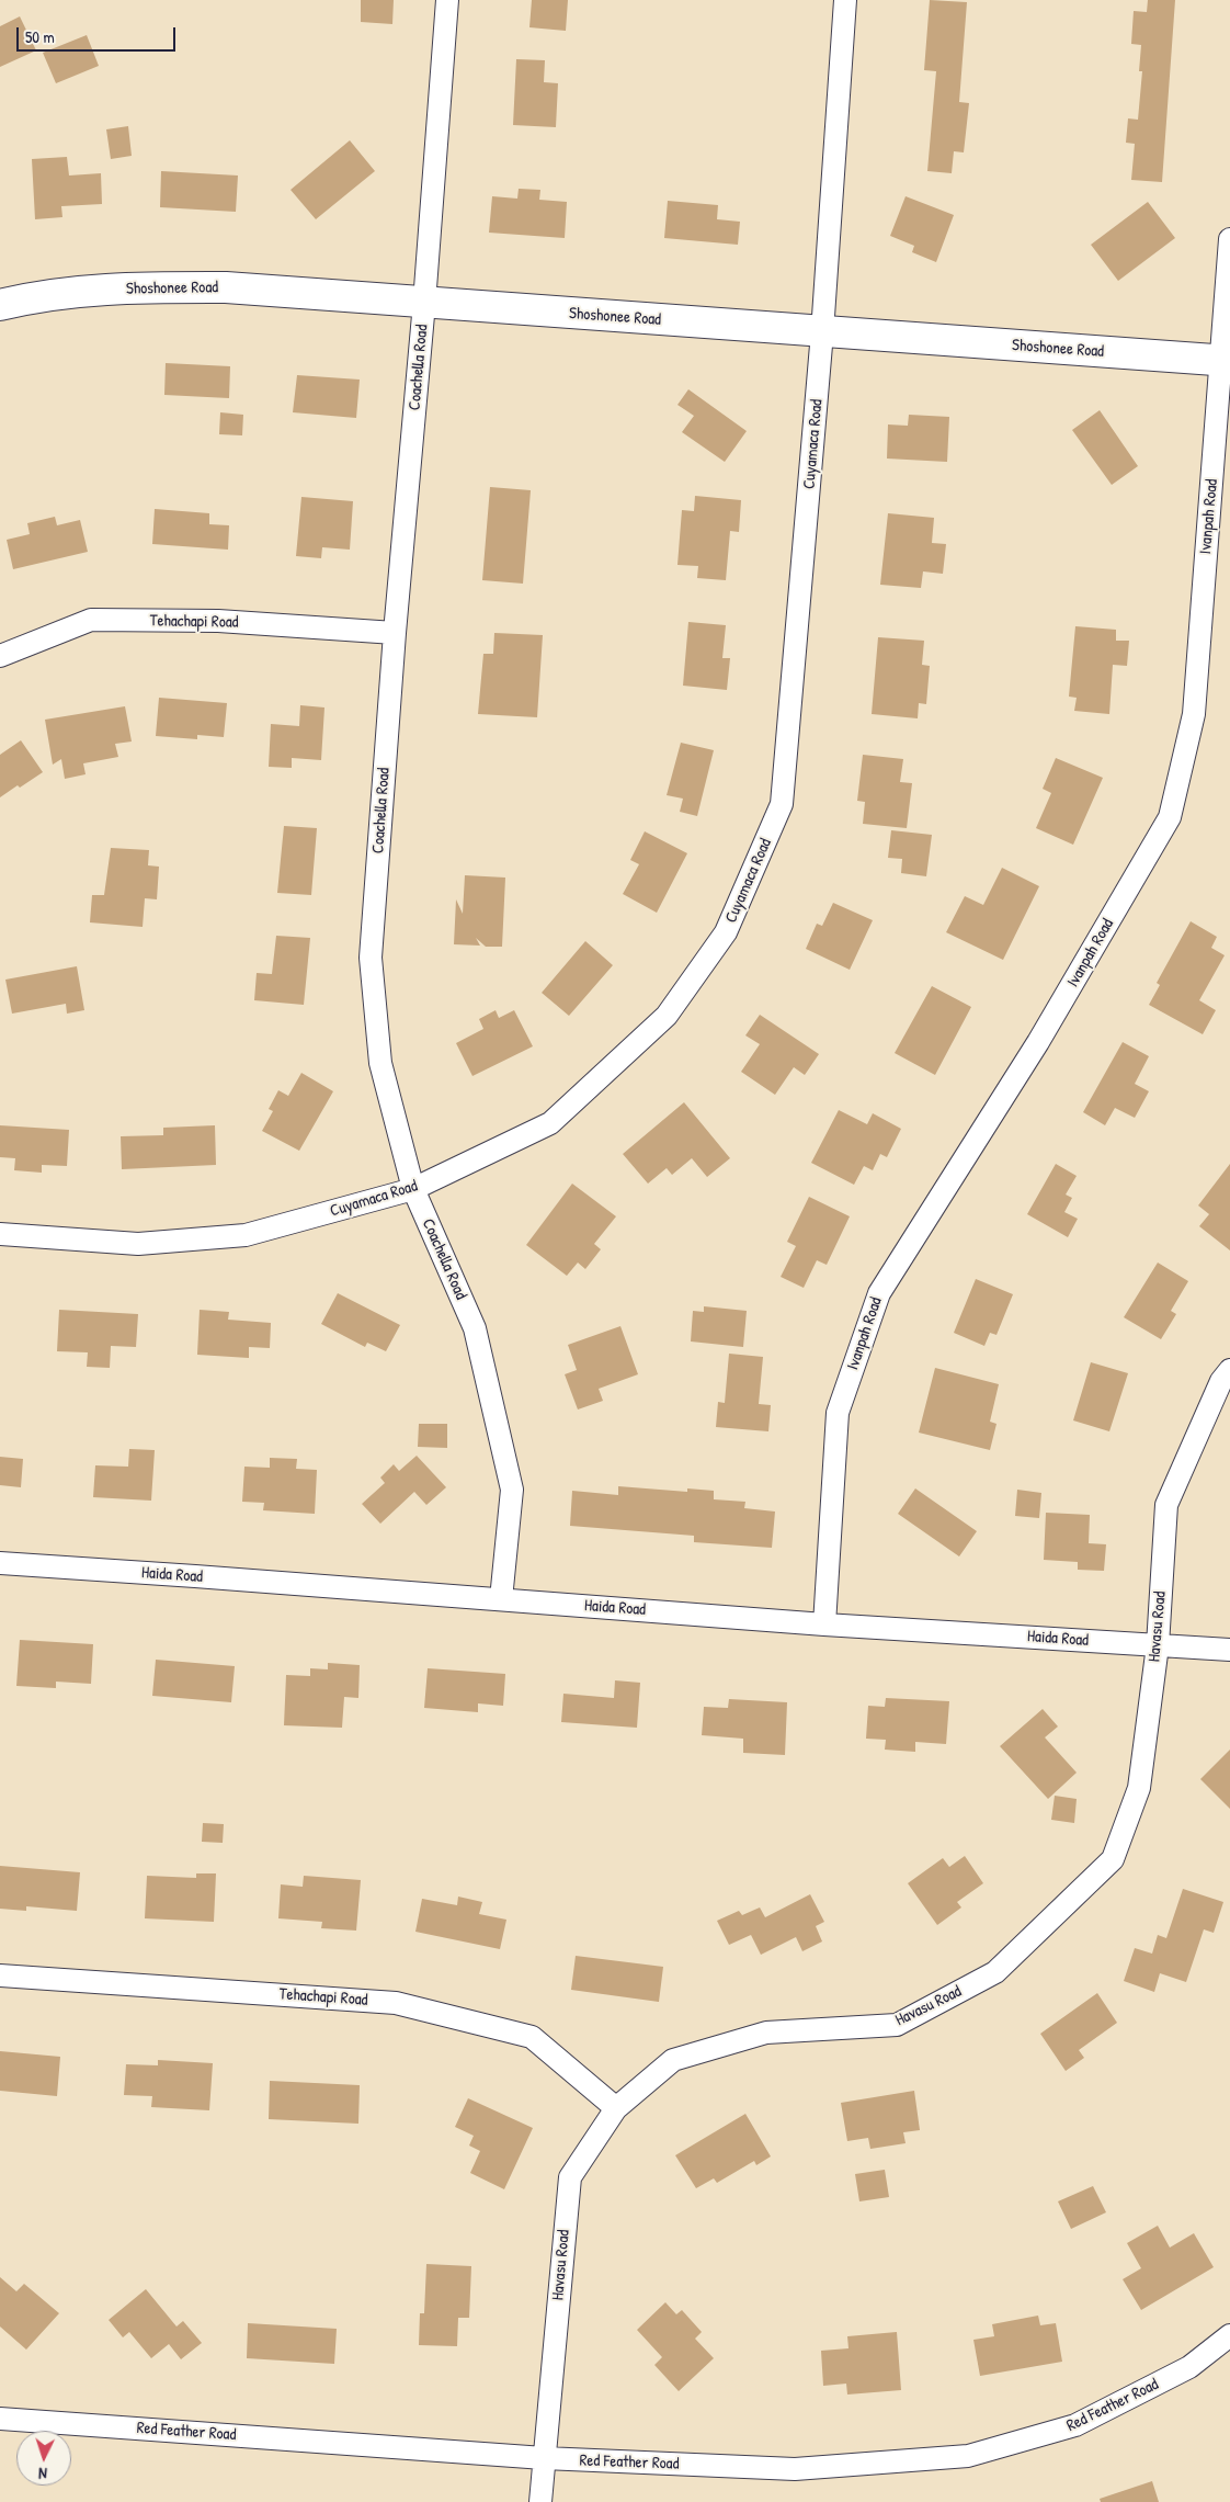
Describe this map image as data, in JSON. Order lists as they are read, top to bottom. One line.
{"streets":{"street":["Shoshonee Road","Coachella Road","Cuyamaca Road","Ivanpah Road","Tehachapi Road","Haida Road","Havasu Road","Red Feather Road"]},"crossings":[["Shoshonee Road","Coachella Road"],["Shoshonee Road","Cuyamaca Road"],["Shoshonee Road","Ivanpah Road"],["Coachella Road","Cuyamaca Road"],["Coachella Road","Tehachapi Road"],["Coachella Road","Haida Road"],["Ivanpah Road","Haida Road"],["Tehachapi Road","Havasu Road"],["Haida Road","Havasu Road"],["Havasu Road","Red Feather Road"]],"scale_bar":"50 m","north":"bottom"}
